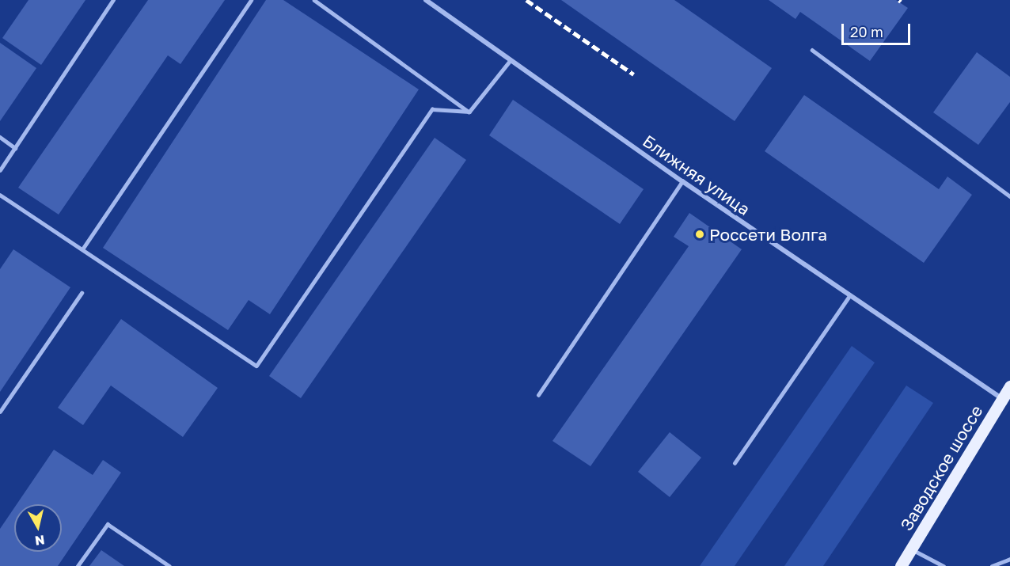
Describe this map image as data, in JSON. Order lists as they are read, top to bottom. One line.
{"streets":{"main road":["Заводское шоссе"],"street":["Ближняя улица"]},"crossings":[["Ближняя улица","Заводское шоссе"]],"places":["Россети Волга"],"scale_bar":"20 m","north":"bottom"}
